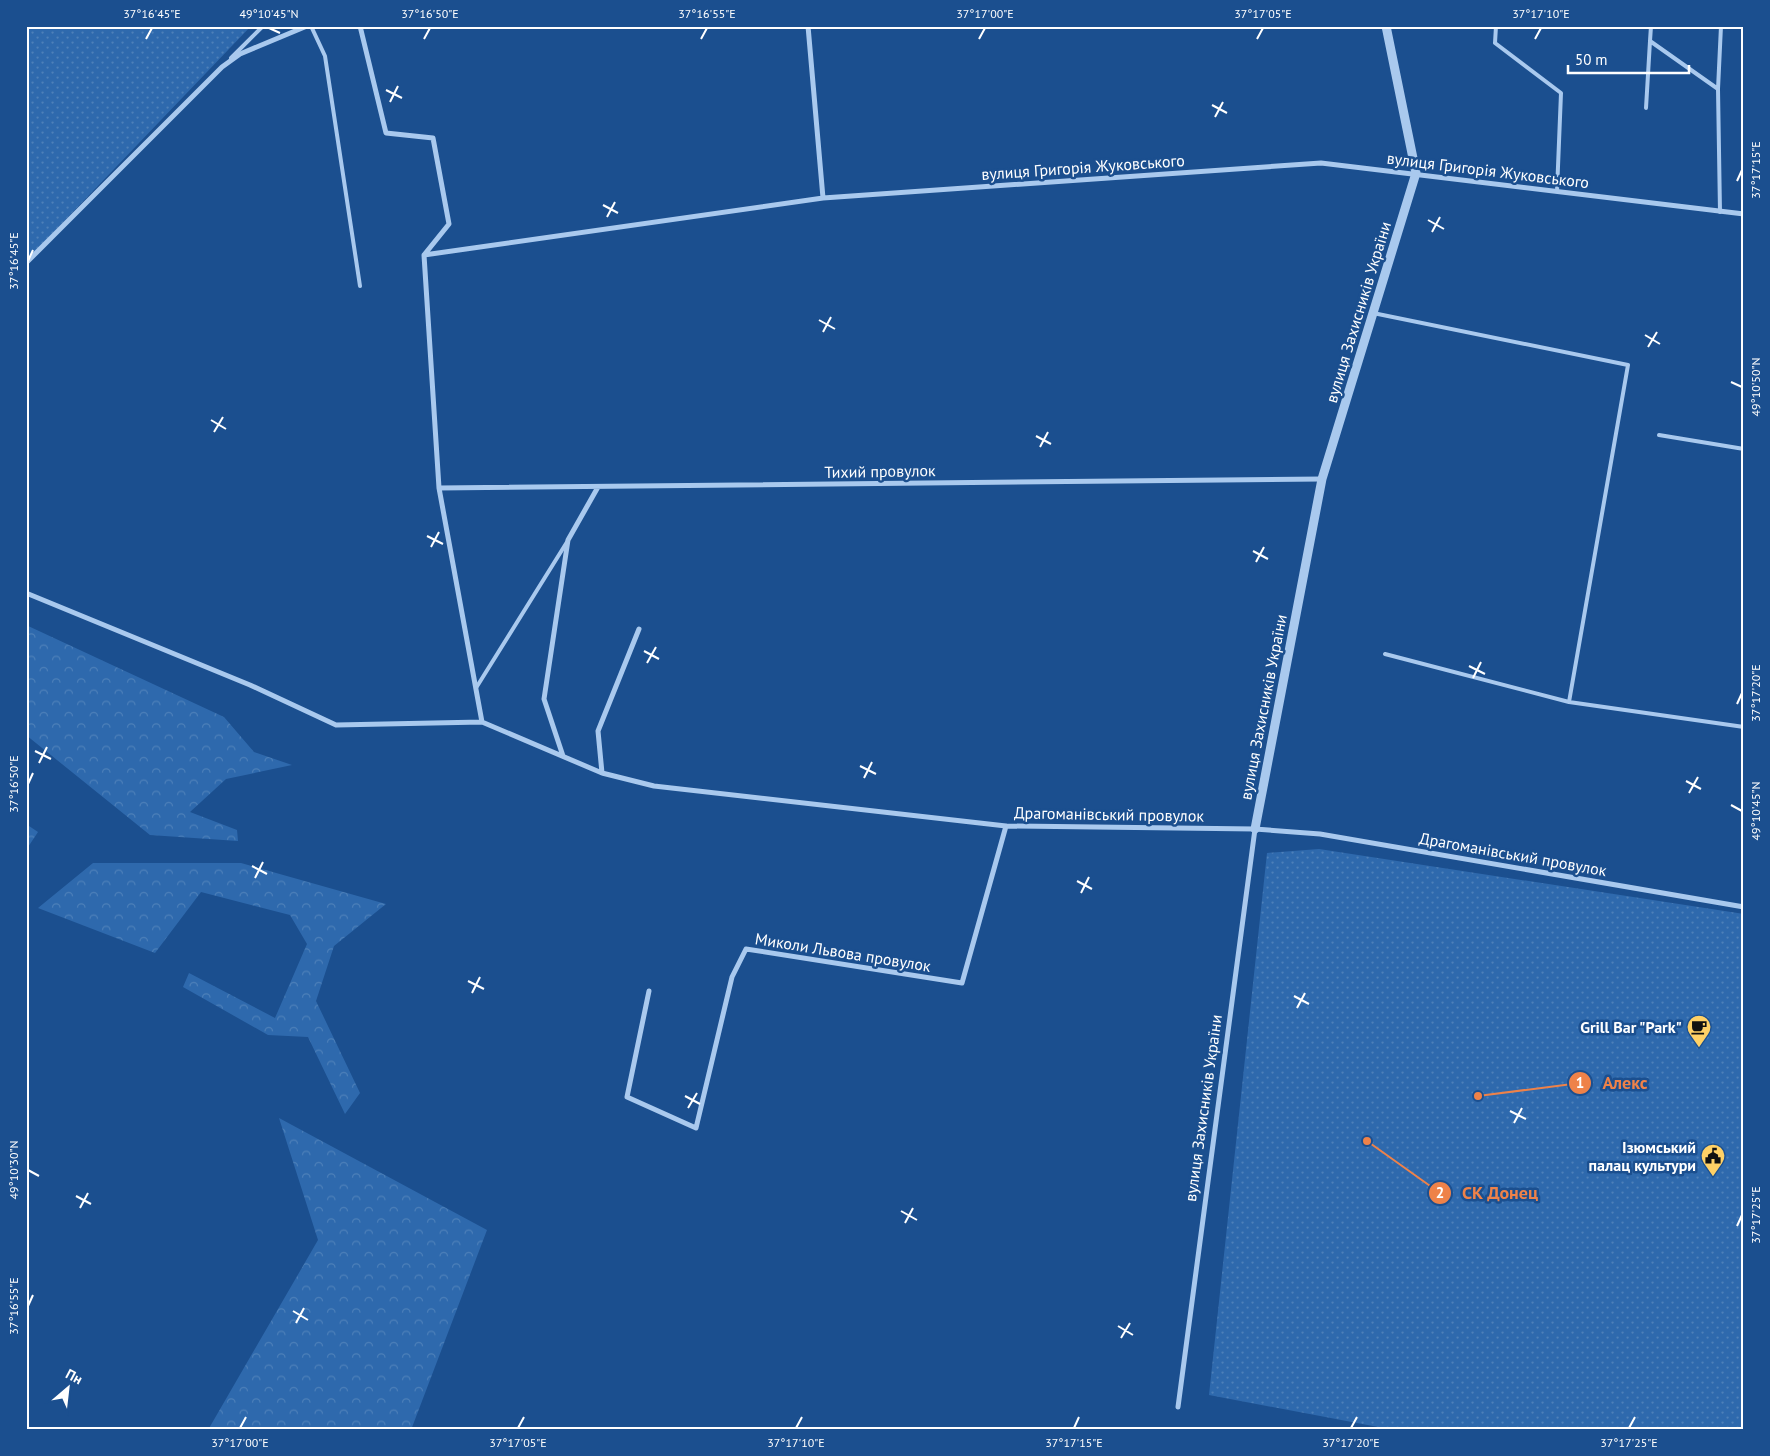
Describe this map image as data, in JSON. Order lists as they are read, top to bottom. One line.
{"streets":{"street":["вулиця Григорія Жуковського","вулиця Захисників України","Тихий провулок","Драгоманівський провулок","Миколи Львова провулок"]},"crossings":[["вулиця Григорія Жуковського","вулиця Захисників України"],["вулиця Захисників України","Тихий провулок"],["вулиця Захисників України","Драгоманівський провулок"],["Драгоманівський провулок","Миколи Львова провулок"]],"places":{"cafe":["Grill Bar \"Park\""],"other":["Алекс","СК Донец"],"public building":["Ізюмський палац культури"]},"scale_bar":"50 m","north":"top right","coordinates":["37°16'45\"E","49°10'45\"N","37°16'50\"E","37°16'55\"E","37°17'00\"E","37°17'05\"E","37°17'10\"E","37°17'15\"E","49°10'50\"N","37°17'20\"E","49°10'30\"N","37°17'25\"E"]}
